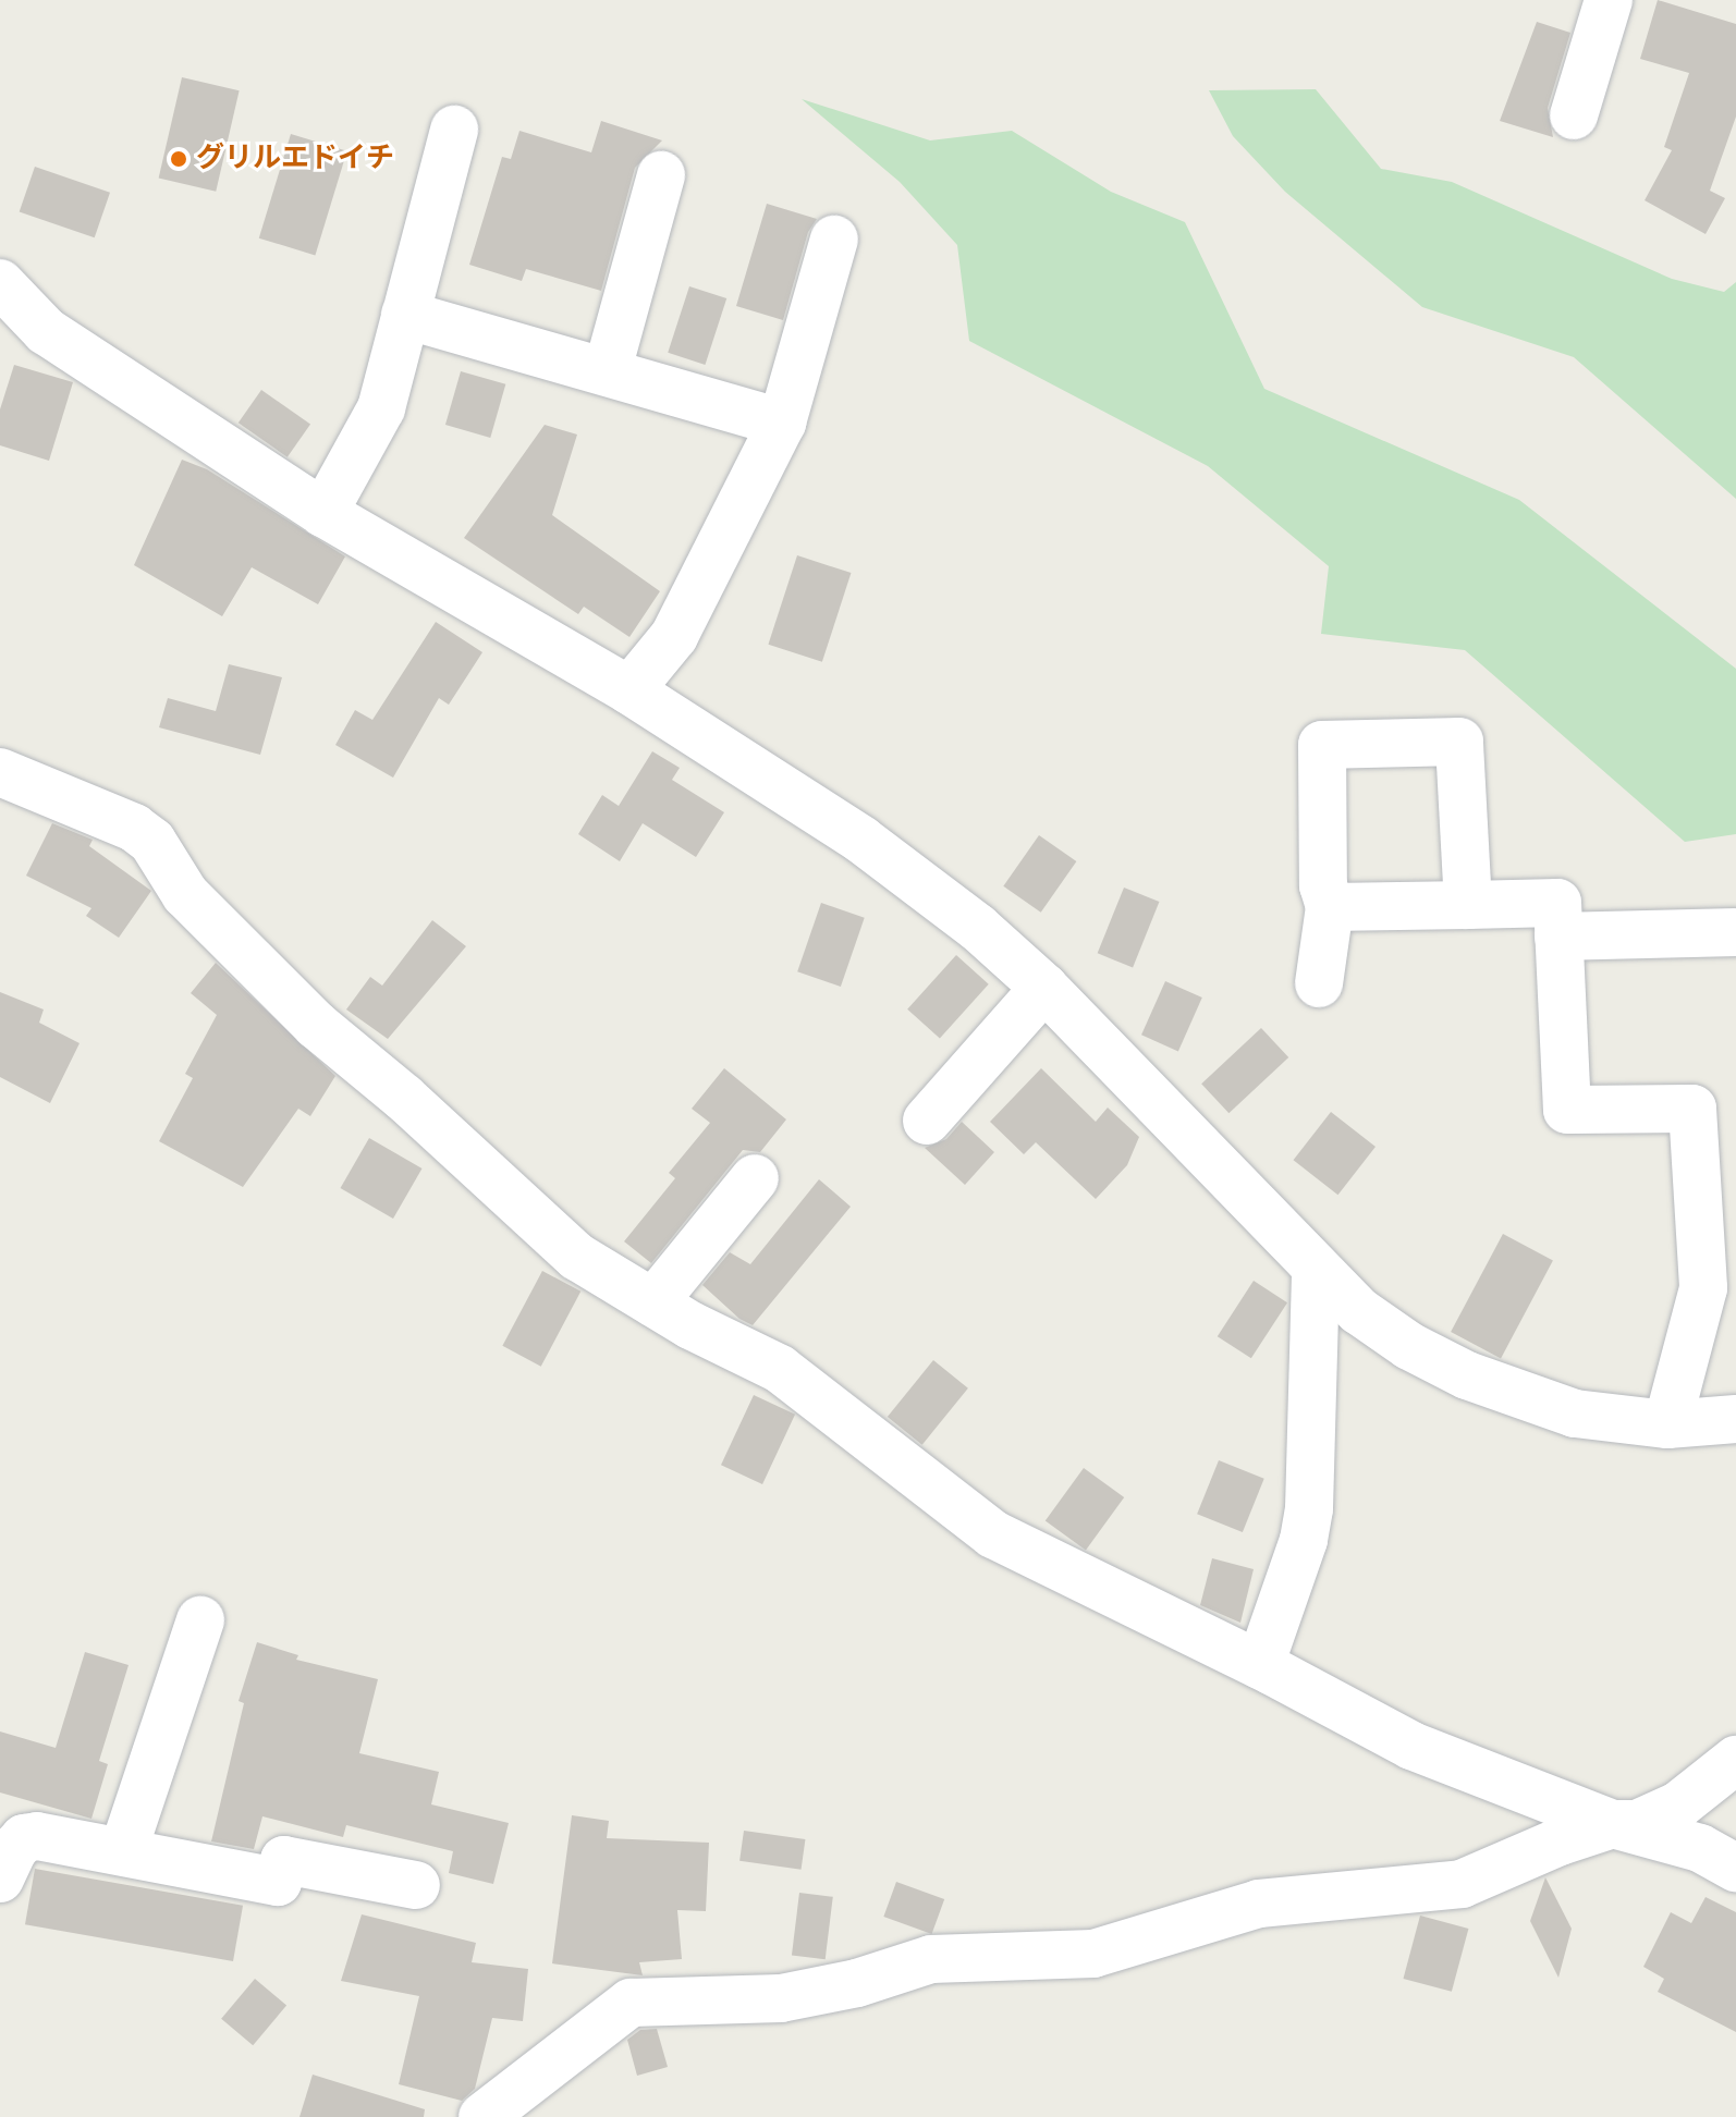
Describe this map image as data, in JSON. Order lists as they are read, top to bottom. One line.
{"places":["グリルエドイチ"]}
